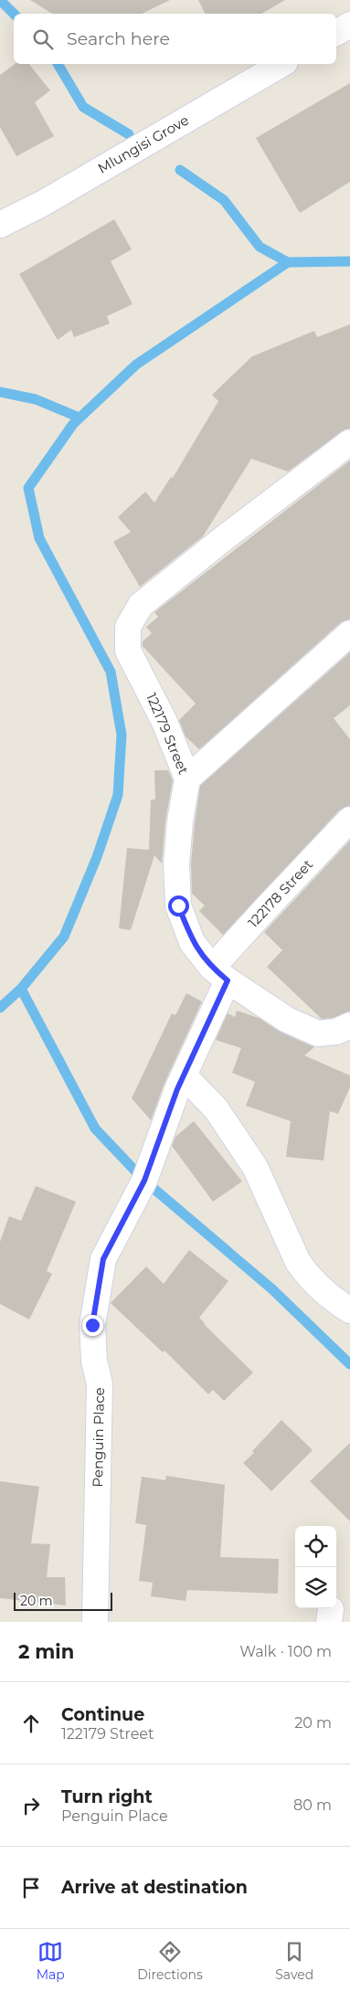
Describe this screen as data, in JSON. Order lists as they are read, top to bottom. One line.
{"streets":{"street":["Mlungisi Grove","122179 Street","122178 Street","Penguin Place"]},"crossings":[["122179 Street","122178 Street"],["122179 Street","Penguin Place"],["122178 Street","Penguin Place"]],"scale_bar":"20 m","page":{"search":"Search here","scale":"20 m","heading":["2 min","Walk · 100 m"],"list":[["Continue","122179 Street","20 m"],["Turn right","Penguin Place","80 m"],"Arrive at destination"],"nav":["Map","Directions","Saved"]}}
